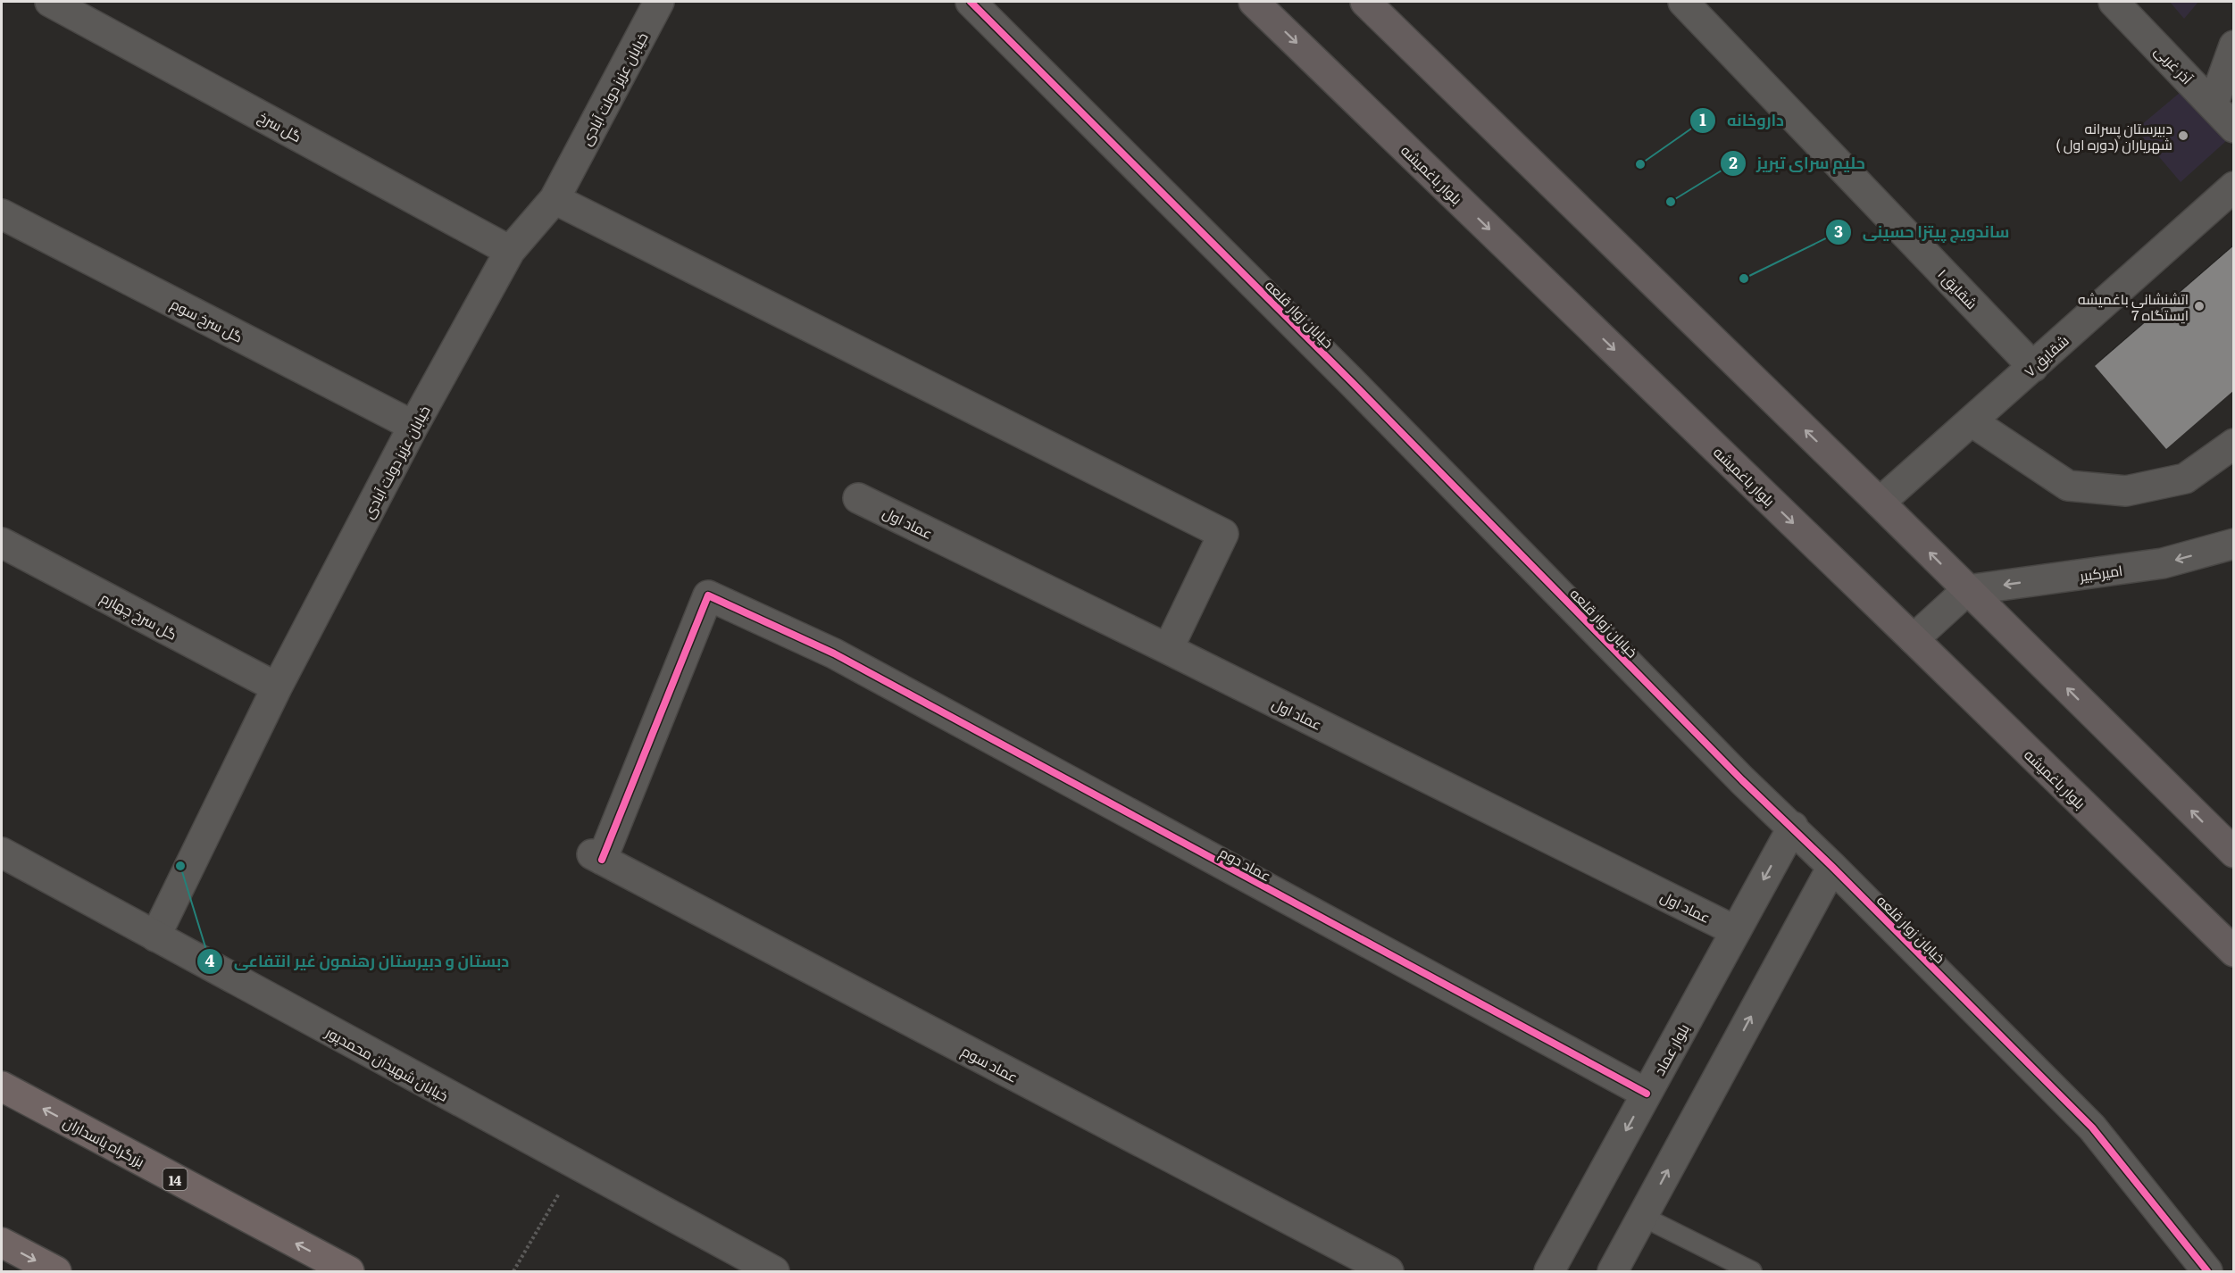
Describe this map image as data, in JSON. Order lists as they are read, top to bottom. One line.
{"streets":{"highway":["بزرگراه پاسداران","14"],"main road":["بلوار باغمیشه"],"street":["آذر غربی","خیابان عزیز دولت آبادی","گل سرخ","شقایق ۱","خیابان زوار قلعه","گل سرخ سوم","شقایق ۷","عماد اول","امیرکبیر","گل سرخ چهارم","عماد دوم","بلوار عماد","خیابان شهیدان محمدپور","عماد سوم"]},"crossings":[["خیابان عزیز دولت آبادی","گل سرخ"],["خیابان عزیز دولت آبادی","گل سرخ سوم"],["خیابان عزیز دولت آبادی","گل سرخ چهارم"],["خیابان عزیز دولت آبادی","خیابان شهیدان محمدپور"],["شقایق ۱","شقایق ۷"],["خیابان زوار قلعه","بلوار عماد"],["عماد اول","بلوار عماد"],["عماد دوم","بلوار عماد"],["عماد دوم","عماد سوم"]],"one_way":["امیرکبیر","بزرگراه پاسداران"],"places":["دبیرستان پسرانه شهریاران (دوره اول )","داروخانه","حلیم سرای تبریز","ساندویچ پیتزا حسینی","اتشنشانی باغمیشه ایستگاه 7","دبستان و دبیرستان رهنمون غیر انتفاعی"]}
